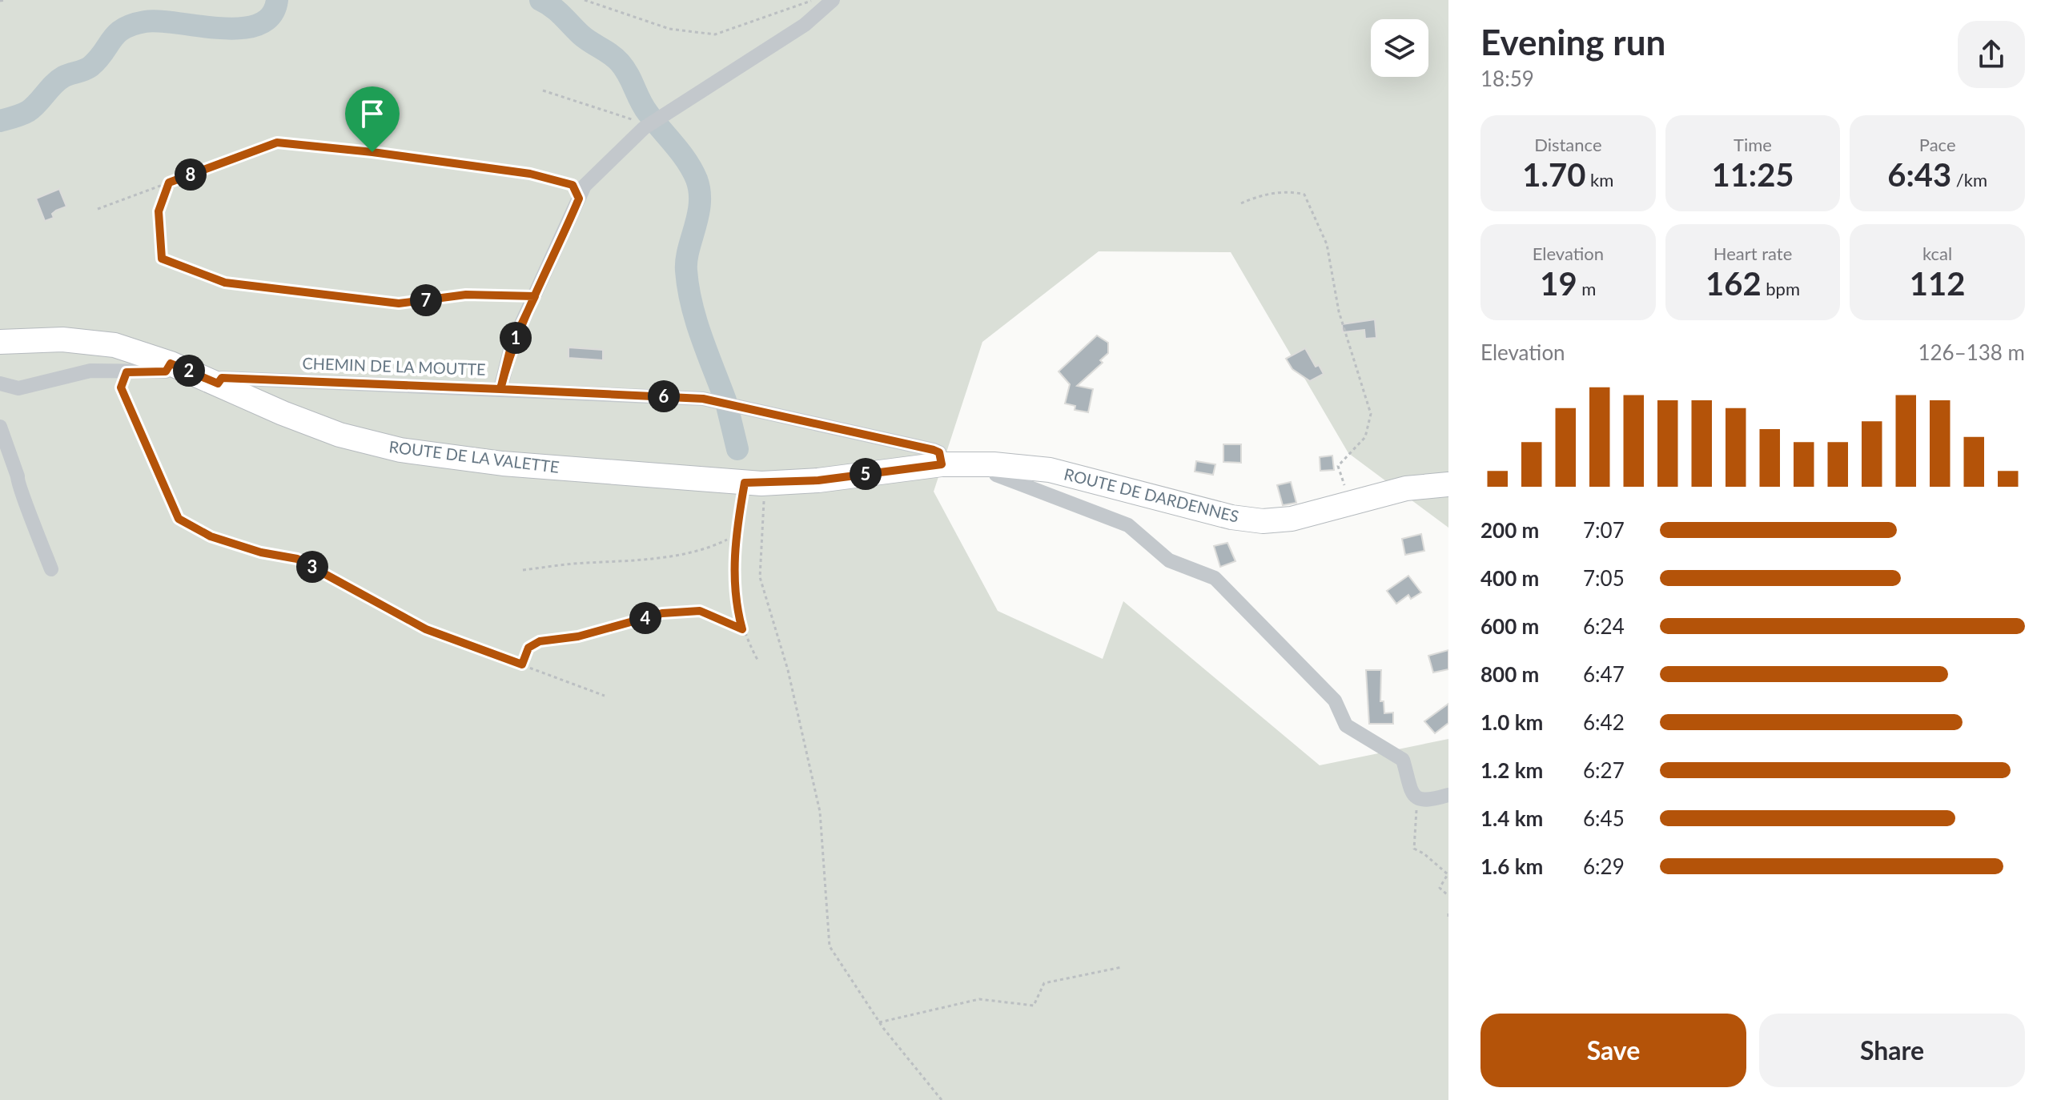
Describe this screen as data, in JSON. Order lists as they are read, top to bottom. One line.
{"streets":{"main road":["ROUTE DE LA VALETTE","ROUTE DE DARDENNES"],"street":["CHEMIN DE LA MOUTTE"]},"crossings":[["CHEMIN DE LA MOUTTE","ROUTE DE LA VALETTE"],["ROUTE DE LA VALETTE","ROUTE DE DARDENNES"]],"page":{"heading":["Evening run","18:59"],"stats":[["Distance","1.70 km"],["Time","11:25"],["Pace","6:43 /km"],["Elevation","19 m"],["Heart rate","162 bpm"],["kcal","112"]],"pins":["8","7","1","2","6","5","3","4"],"chart":["Elevation","126–138 m"],"list":[{"name":"200 m","note":"7:07"},{"name":"400 m","note":"7:05"},{"name":"600 m","note":"6:24"},{"name":"800 m","note":"6:47"},{"name":"1.0 km","note":"6:42"},{"name":"1.2 km","note":"6:27"},{"name":"1.4 km","note":"6:45"},{"name":"1.6 km","note":"6:29"}],"buttons":["Save","Share"]}}
